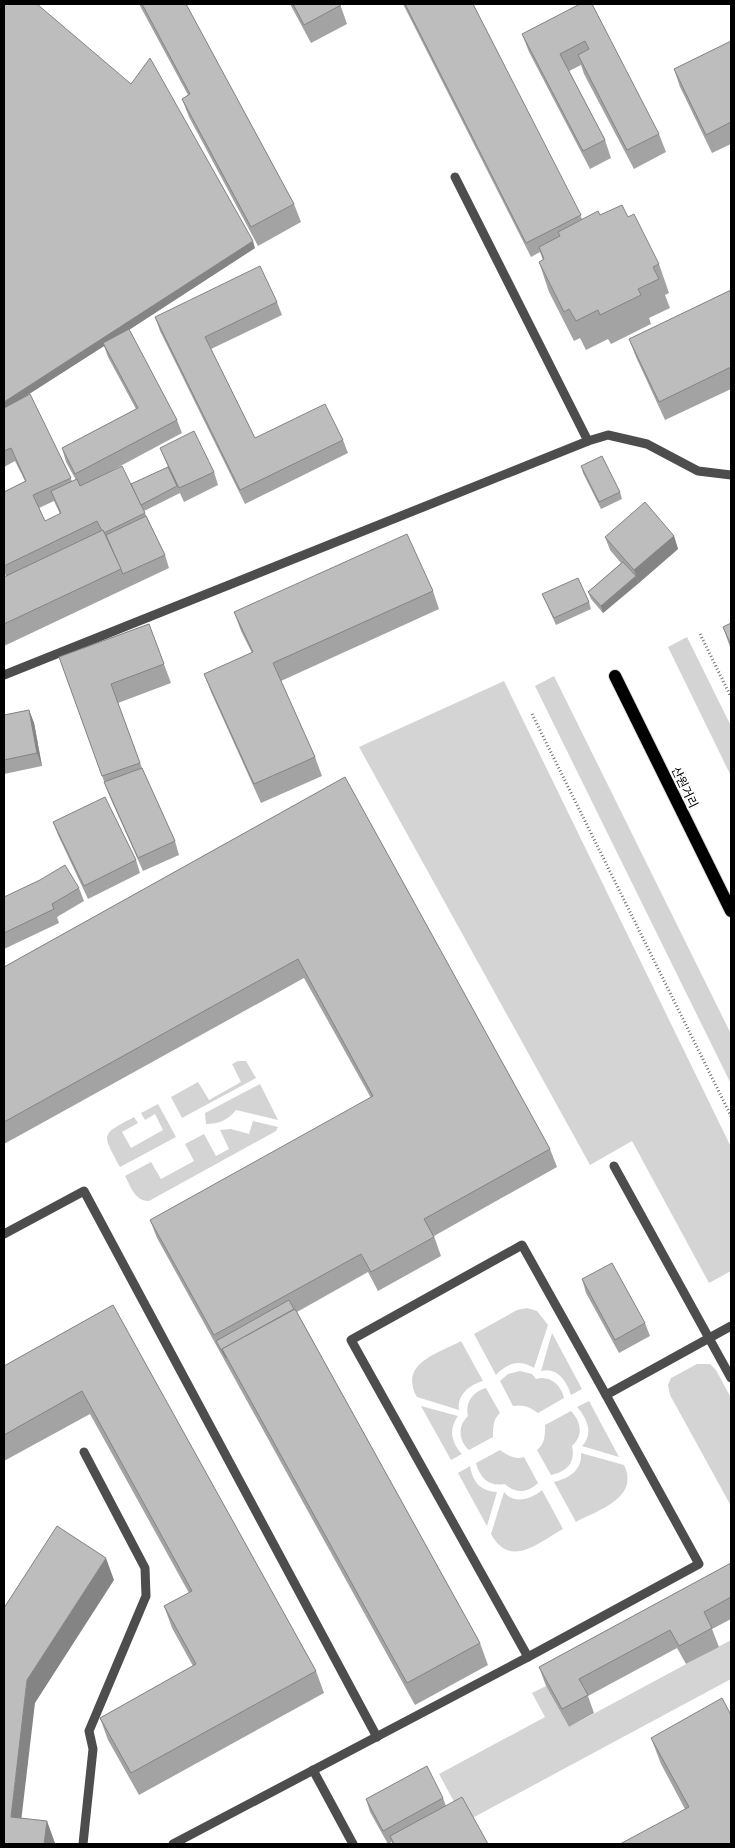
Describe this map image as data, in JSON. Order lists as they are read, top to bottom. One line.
{"streets":{"main road":["산원거리"]}}
